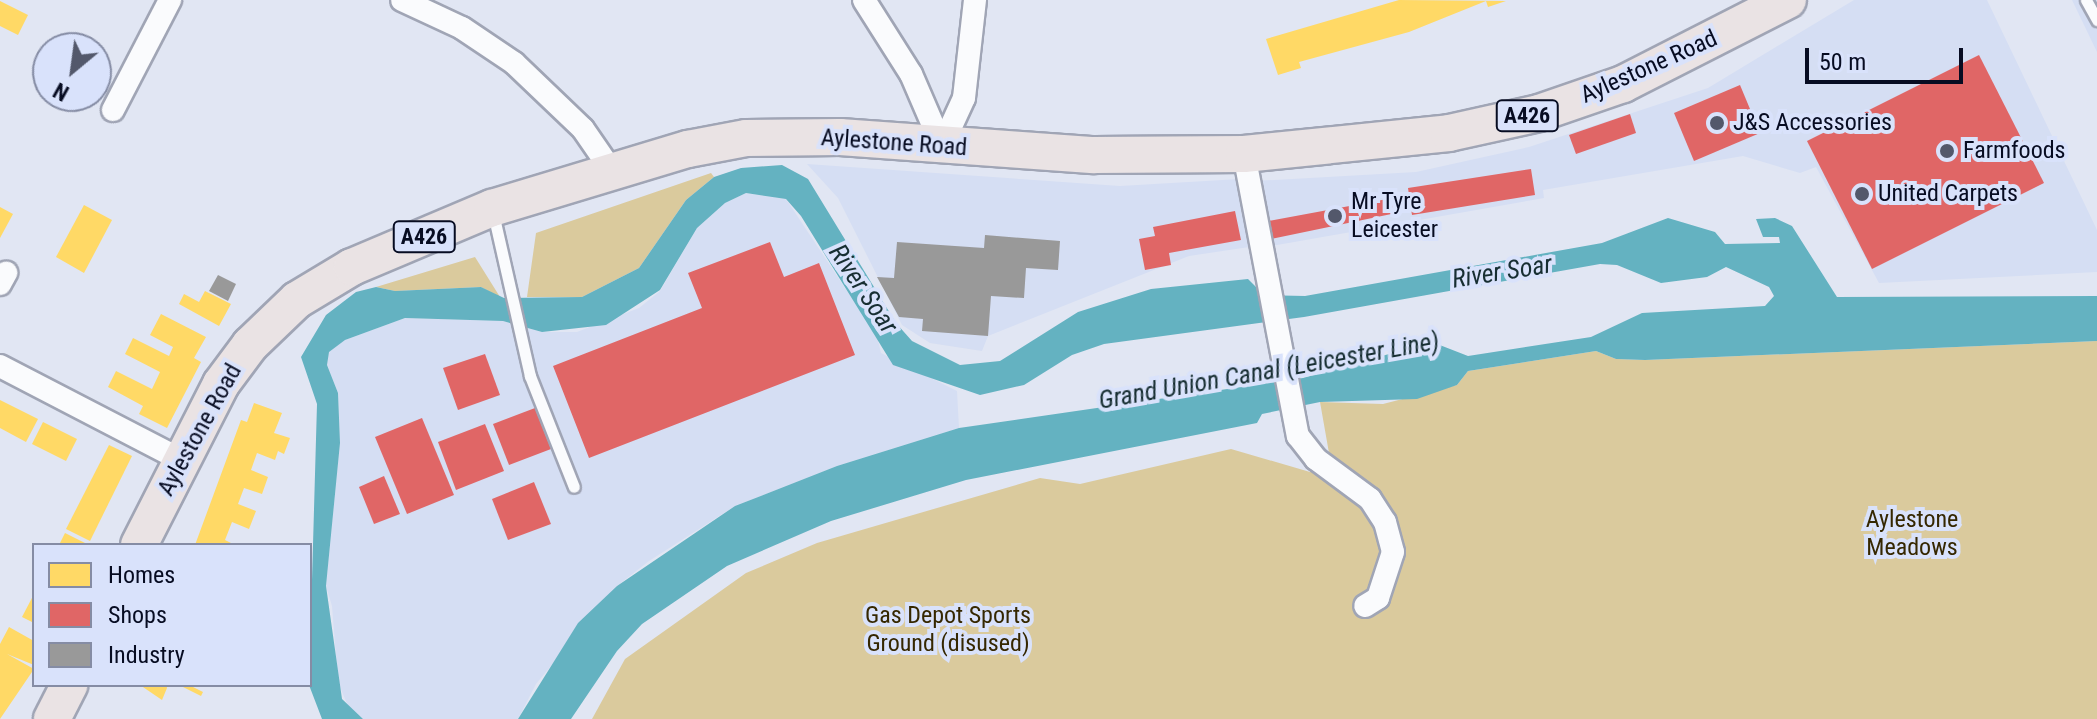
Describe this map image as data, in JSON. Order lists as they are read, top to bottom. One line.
{"streets":{"main road":["Aylestone Road","A426"]},"water":["River Soar","Grand Union Canal (Leicester Line)"],"parks":["Aylestone Meadows","Gas Depot Sports Ground (disused)"],"places":["J&S Accessories","Farmfoods","United Carpets","Mr Tyre Leicester"],"legend":["Homes","Shops","Industry"],"scale_bar":"50 m","north":"bottom left"}
